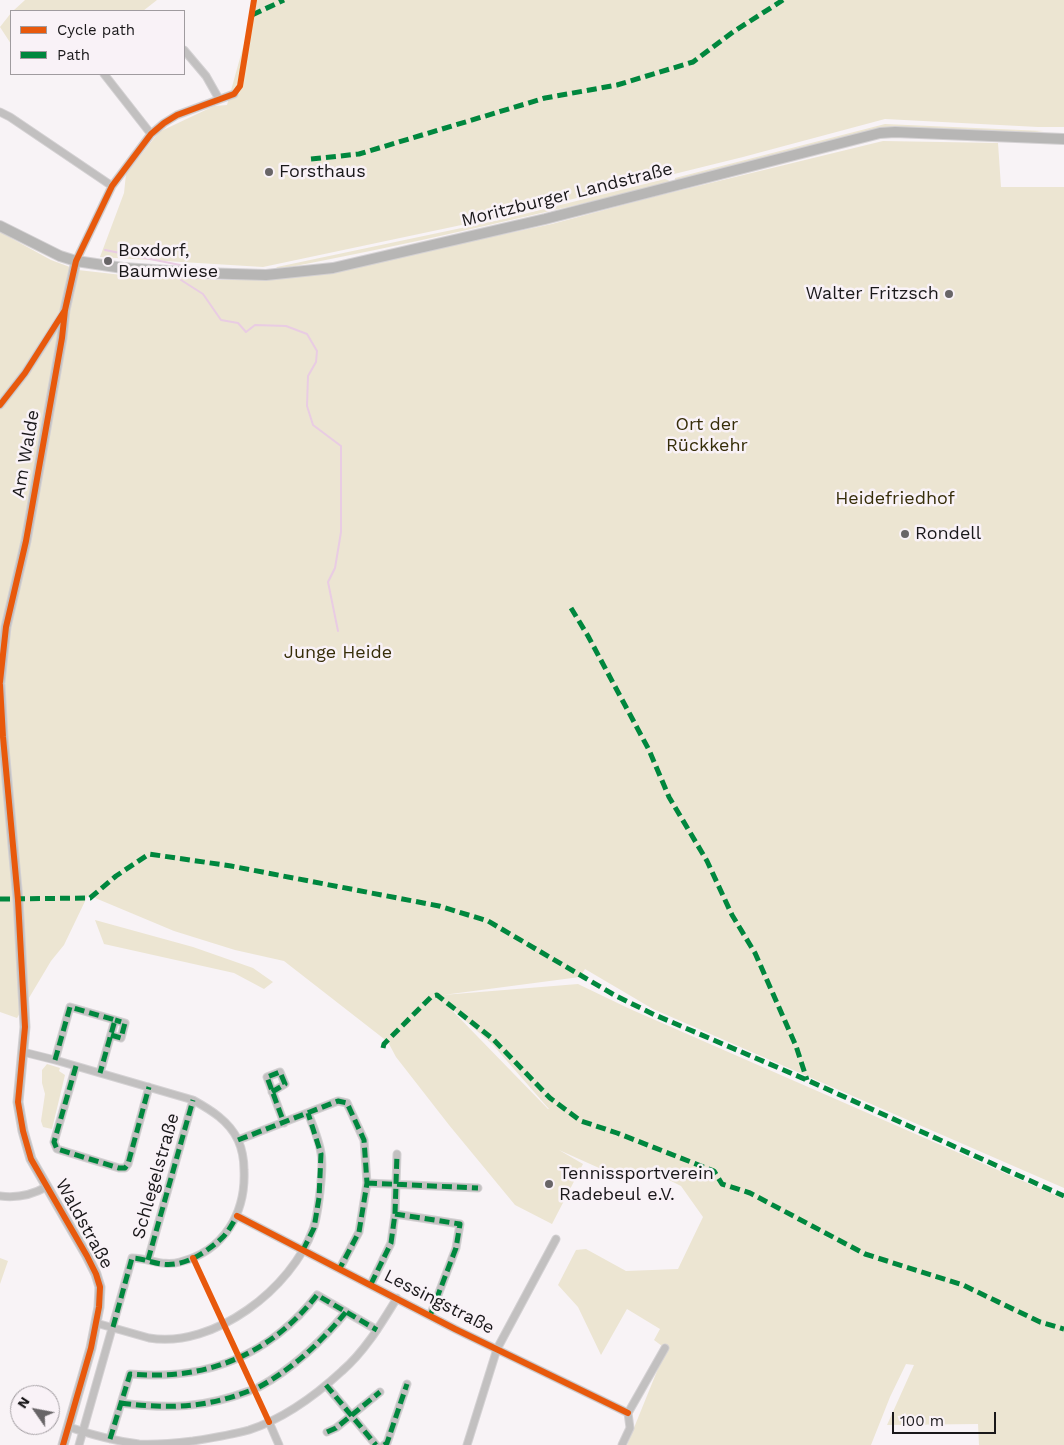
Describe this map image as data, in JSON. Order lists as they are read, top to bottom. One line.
{"streets":{"main road":["Moritzburger Landstraße"],"street":["Am Walde","Schlegelstraße","Waldstraße","Lessingstraße"]},"crossings":[["Moritzburger Landstraße","Am Walde"],["Am Walde","Waldstraße"]],"parks":["Ort der Rückkehr","Heidefriedhof","Junge Heide"],"places":["Forsthaus","Boxdorf, Baumwiese","Walter Fritzsch","Rondell","Tennissportverein Radebeul e.V."],"legend":["Cycle path","Path"],"scale_bar":"100 m","north":"top left"}
